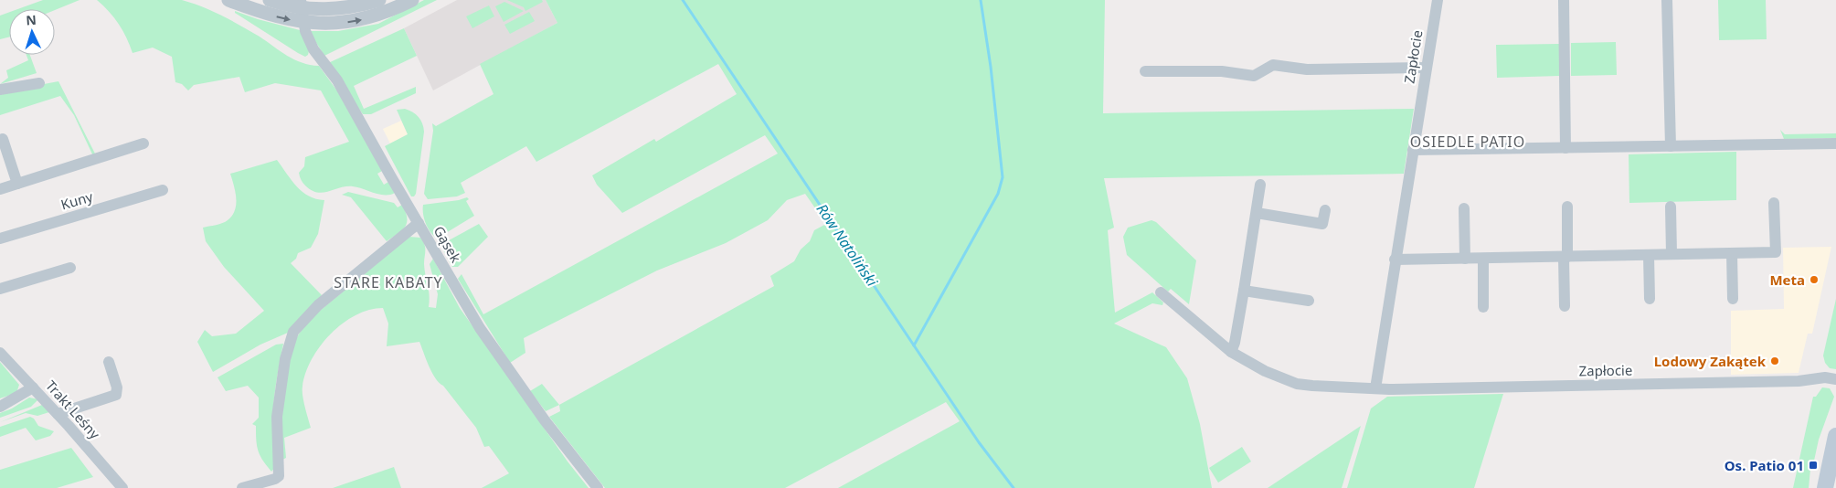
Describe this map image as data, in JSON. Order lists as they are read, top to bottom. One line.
{"streets":{"street":["Zapłocie","Kuny","Gąsek","Trakt Leśny"]},"districts":["OSIEDLE PATIO","STARE KABATY"],"water":["Rów Natoliński"],"places":{"other":["Meta","Lodowy Zakątek"],"transit":["Os. Patio 01"]},"north":"top"}
